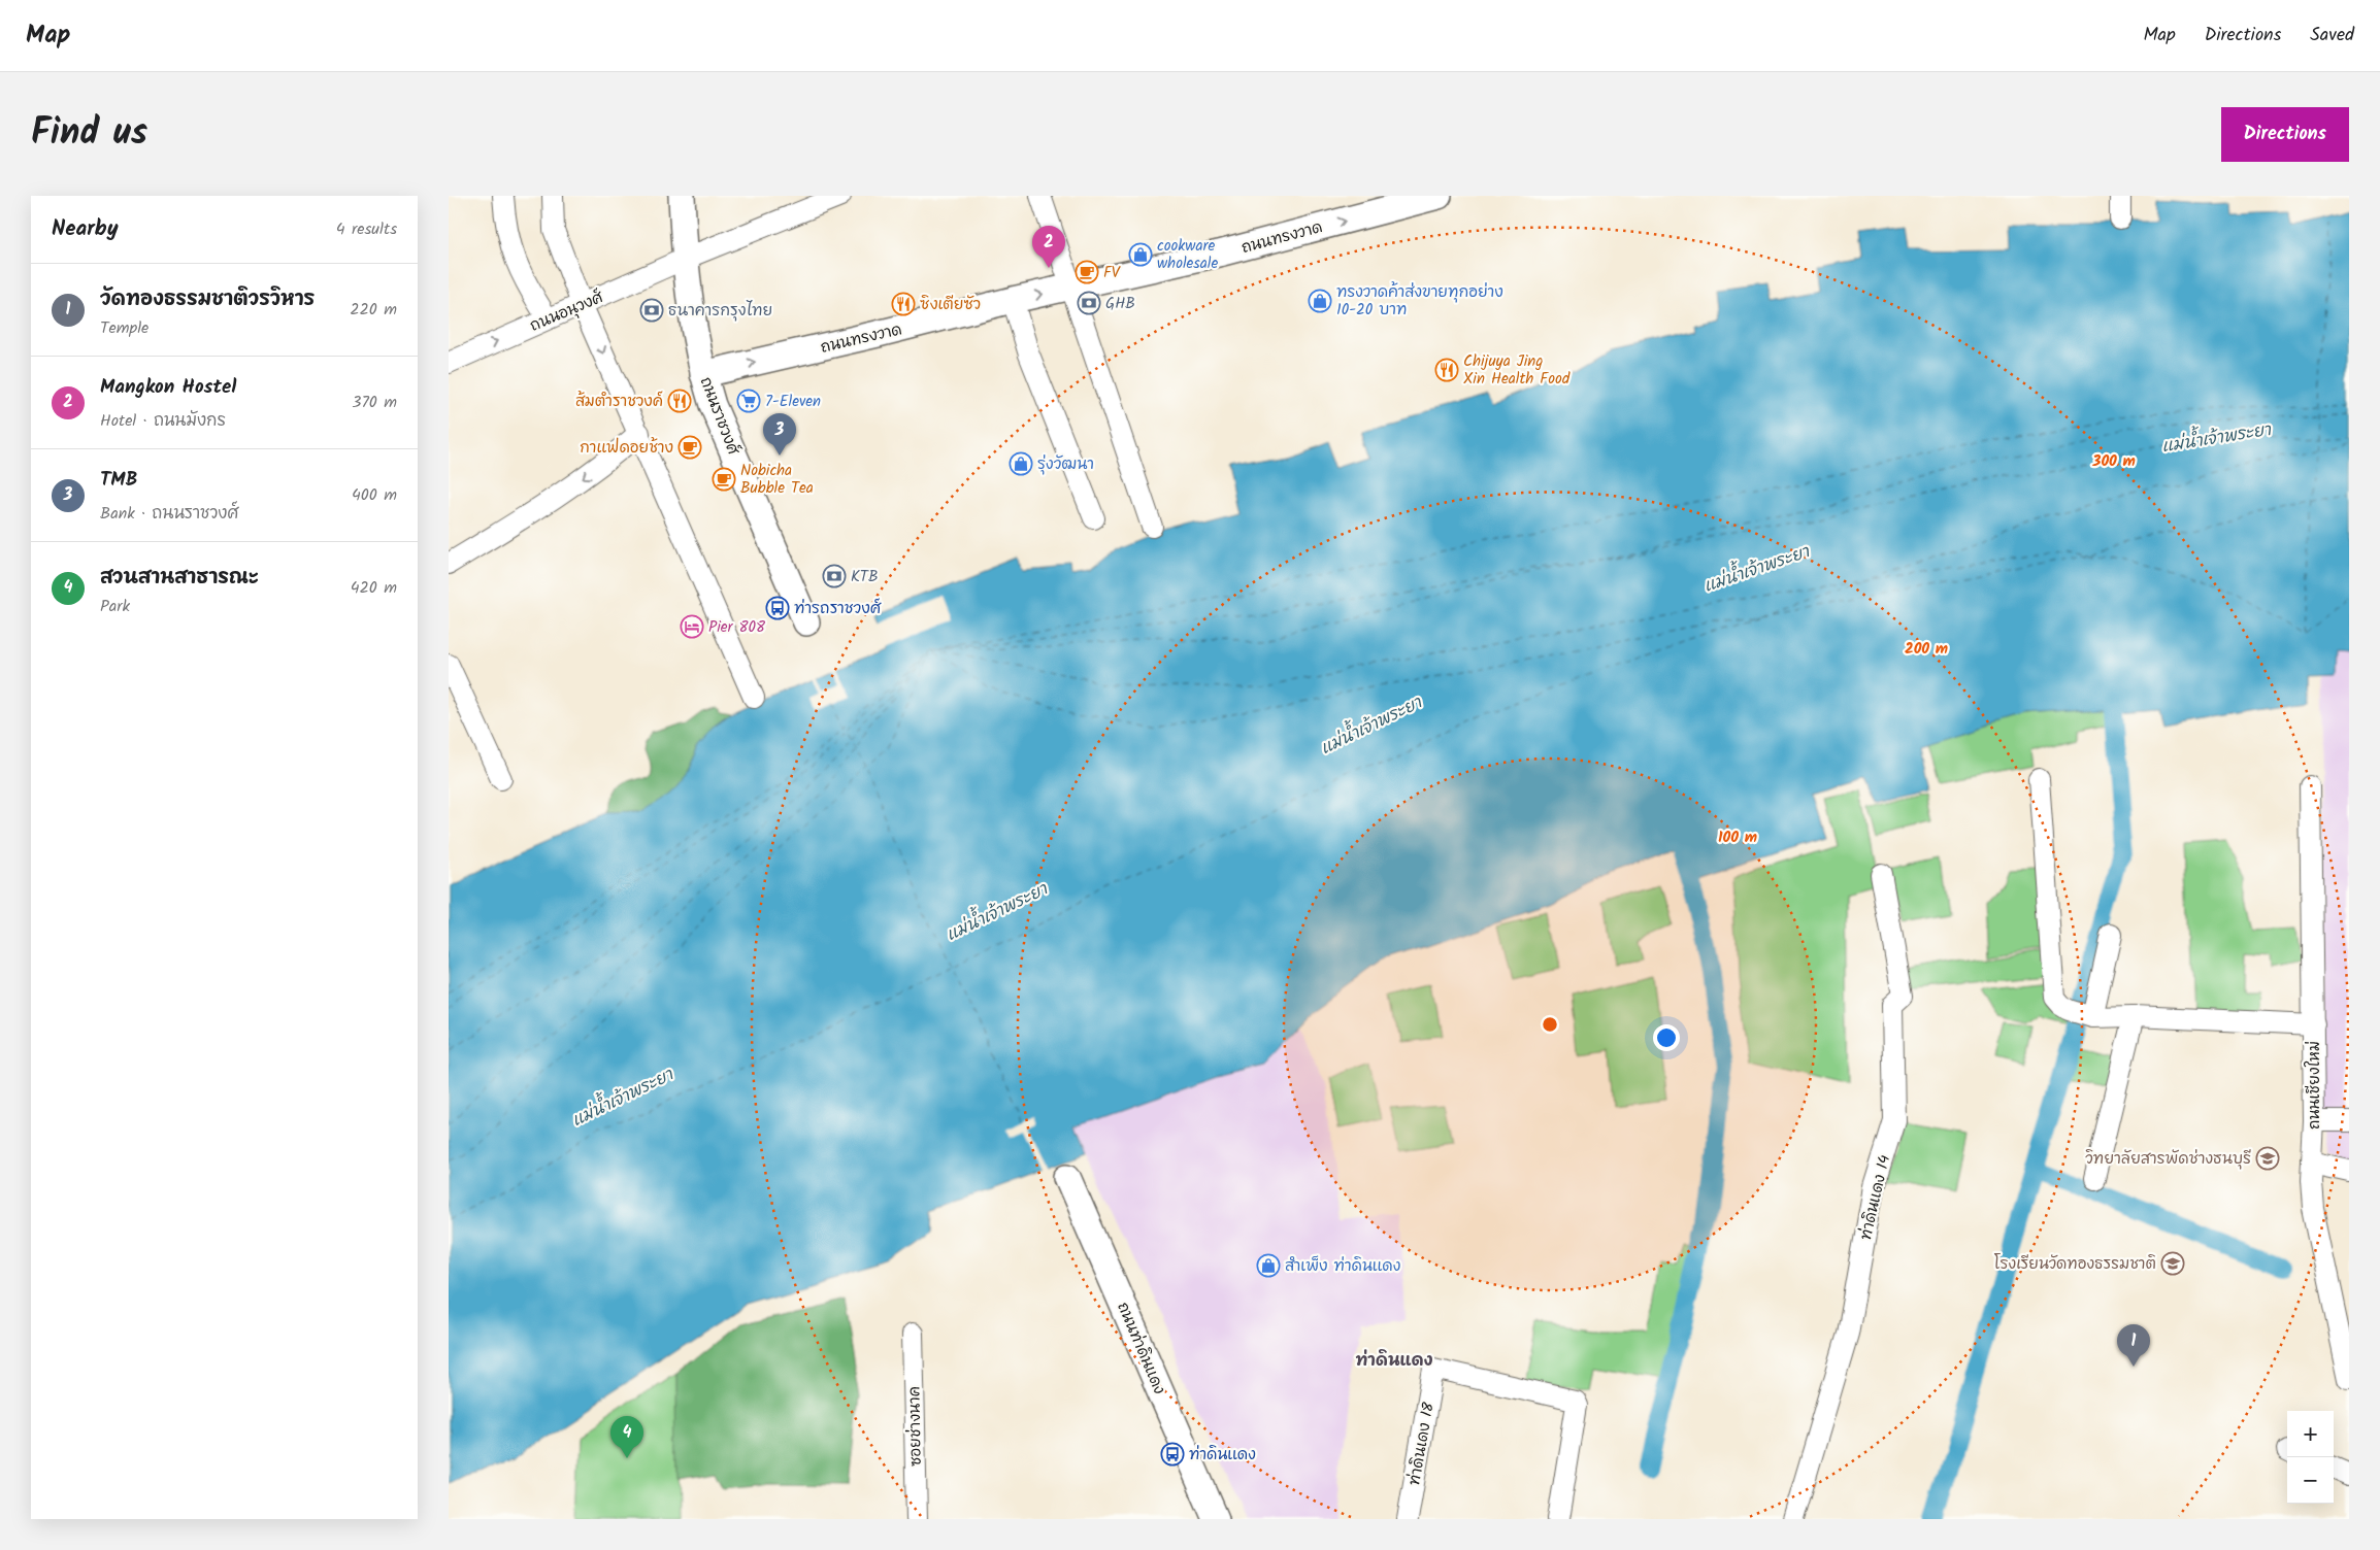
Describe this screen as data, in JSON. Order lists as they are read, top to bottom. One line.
{"streets":{"street":["ถนนทรงวาด","ถนนอนุวงศ์","ถนนราชวงศ์","ถนนเชียงใหม่","ท่าดินแดง 14","ถนนท่าดินแดง","ซอยช่างนาค","ท่าดินเดง 18"]},"crossings":[["ถนนทรงวาด","ถนนราชวงศ์"],["ถนนอนุวงศ์","ถนนราชวงศ์"]],"one_way":["ถนนทรงวาด"],"districts":["ท่าดินแดง"],"water":["แม่น้ำเจ้าพระยา"],"places":{"shop":["cookware wholesale","ทรงวาดค้าส่งขายทุกอย่าง 10-20 บาท","รุ่งวัฒนา","สำเพ็ง ท่าดินแดง"],"cafe":["FV","กาแฟดอยช้าง","Nobicha Bubble Tea"],"bank":["GHB","ธนาคารกรุงไทย","KTB"],"restaurant":["ซิงเตียซัว","Chijuya Jing Xin Health Food","ส้มตำราชวงค์"],"supermarket":["7-Eleven"],"bus stop":["ท่ารถราชวงศ์","ท่าดินแดง"],"hotel":["Pier 808"],"school or university":["วิทยาลัยสารพัดช่างธนบุรี","โรงเรียนวัดทองธรรมชาติ"]},"page":{"header":"Map","nav":["Map","Directions","Saved"],"title":"Find us","buttons":"Directions","heading":["Nearby","4 results"],"pins":["2","3","1","4"],"list":[{"mark":"1","name":"วัดทองธรรมชาติวรวิหาร","note":"Temple","value":"220 m"},{"mark":"2","name":"Mangkon Hostel","note":"Hotel · ถนนมังกร","value":"370 m"},{"mark":"3","name":"TMB","note":"Bank · ถนนราชวงศ์","value":"400 m"},{"mark":"4","name":"สวนสานสาธารณะ","note":"Park","value":"420 m"}],"map_buttons":["+","−"]},"rings":["300 m","200 m","100 m"]}
